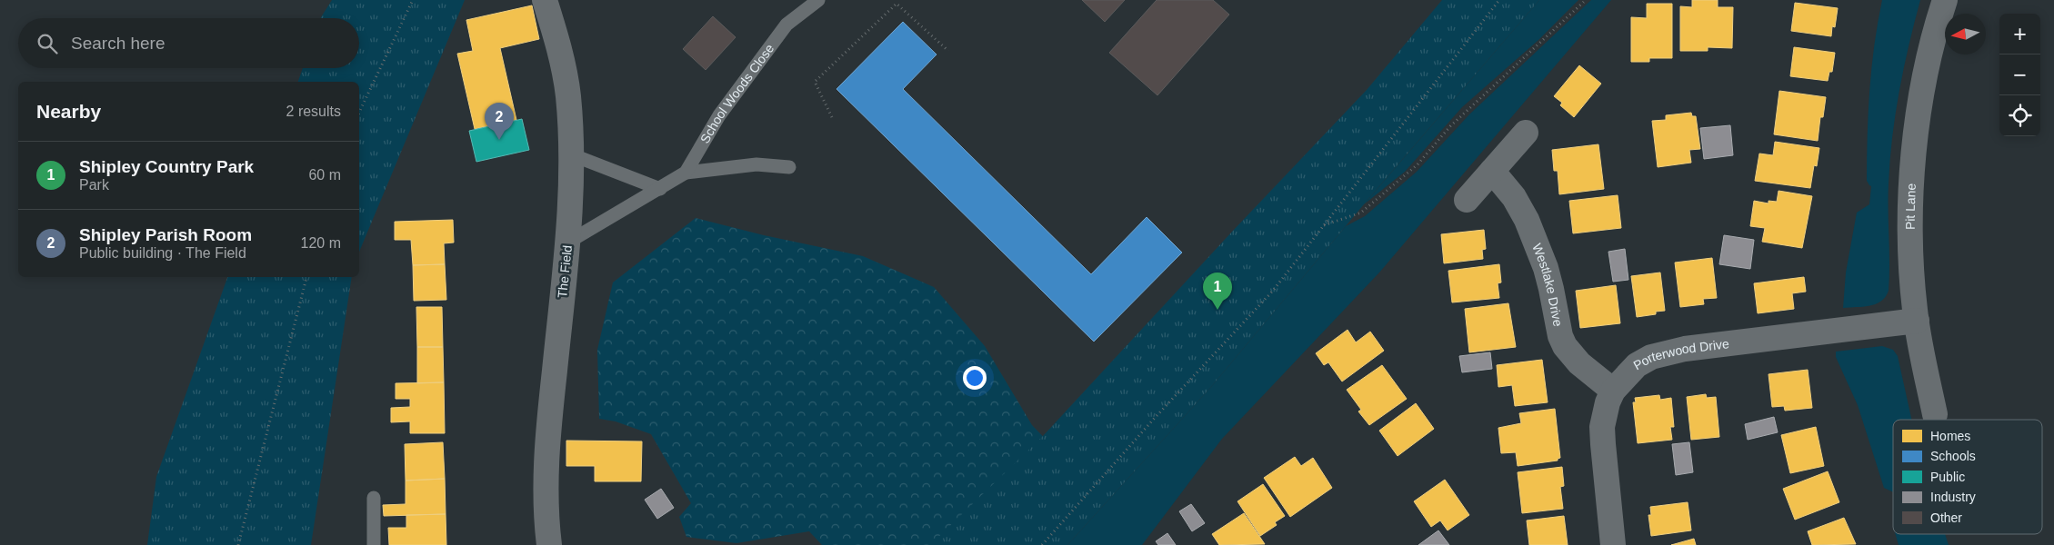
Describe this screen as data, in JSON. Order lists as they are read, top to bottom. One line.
{"streets":{"street":["Pit Lane","The Field","Westlake Drive","Porterwood Drive"],"lane":["School Woods Close"]},"crossings":[["School Woods Close","The Field"],["Pit Lane","Porterwood Drive"],["Westlake Drive","Porterwood Drive"]],"legend":["Homes","Schools","Public","Industry","Other"],"north":"left","page":{"map_buttons":["+","−"],"search":"Search here","heading":["Nearby","2 results"],"pins":["2","1"],"list":[{"mark":"1","name":"Shipley Country Park","note":"Park","value":"60 m"},{"mark":"2","name":"Shipley Parish Room","note":"Public building · The Field","value":"120 m"}]}}
